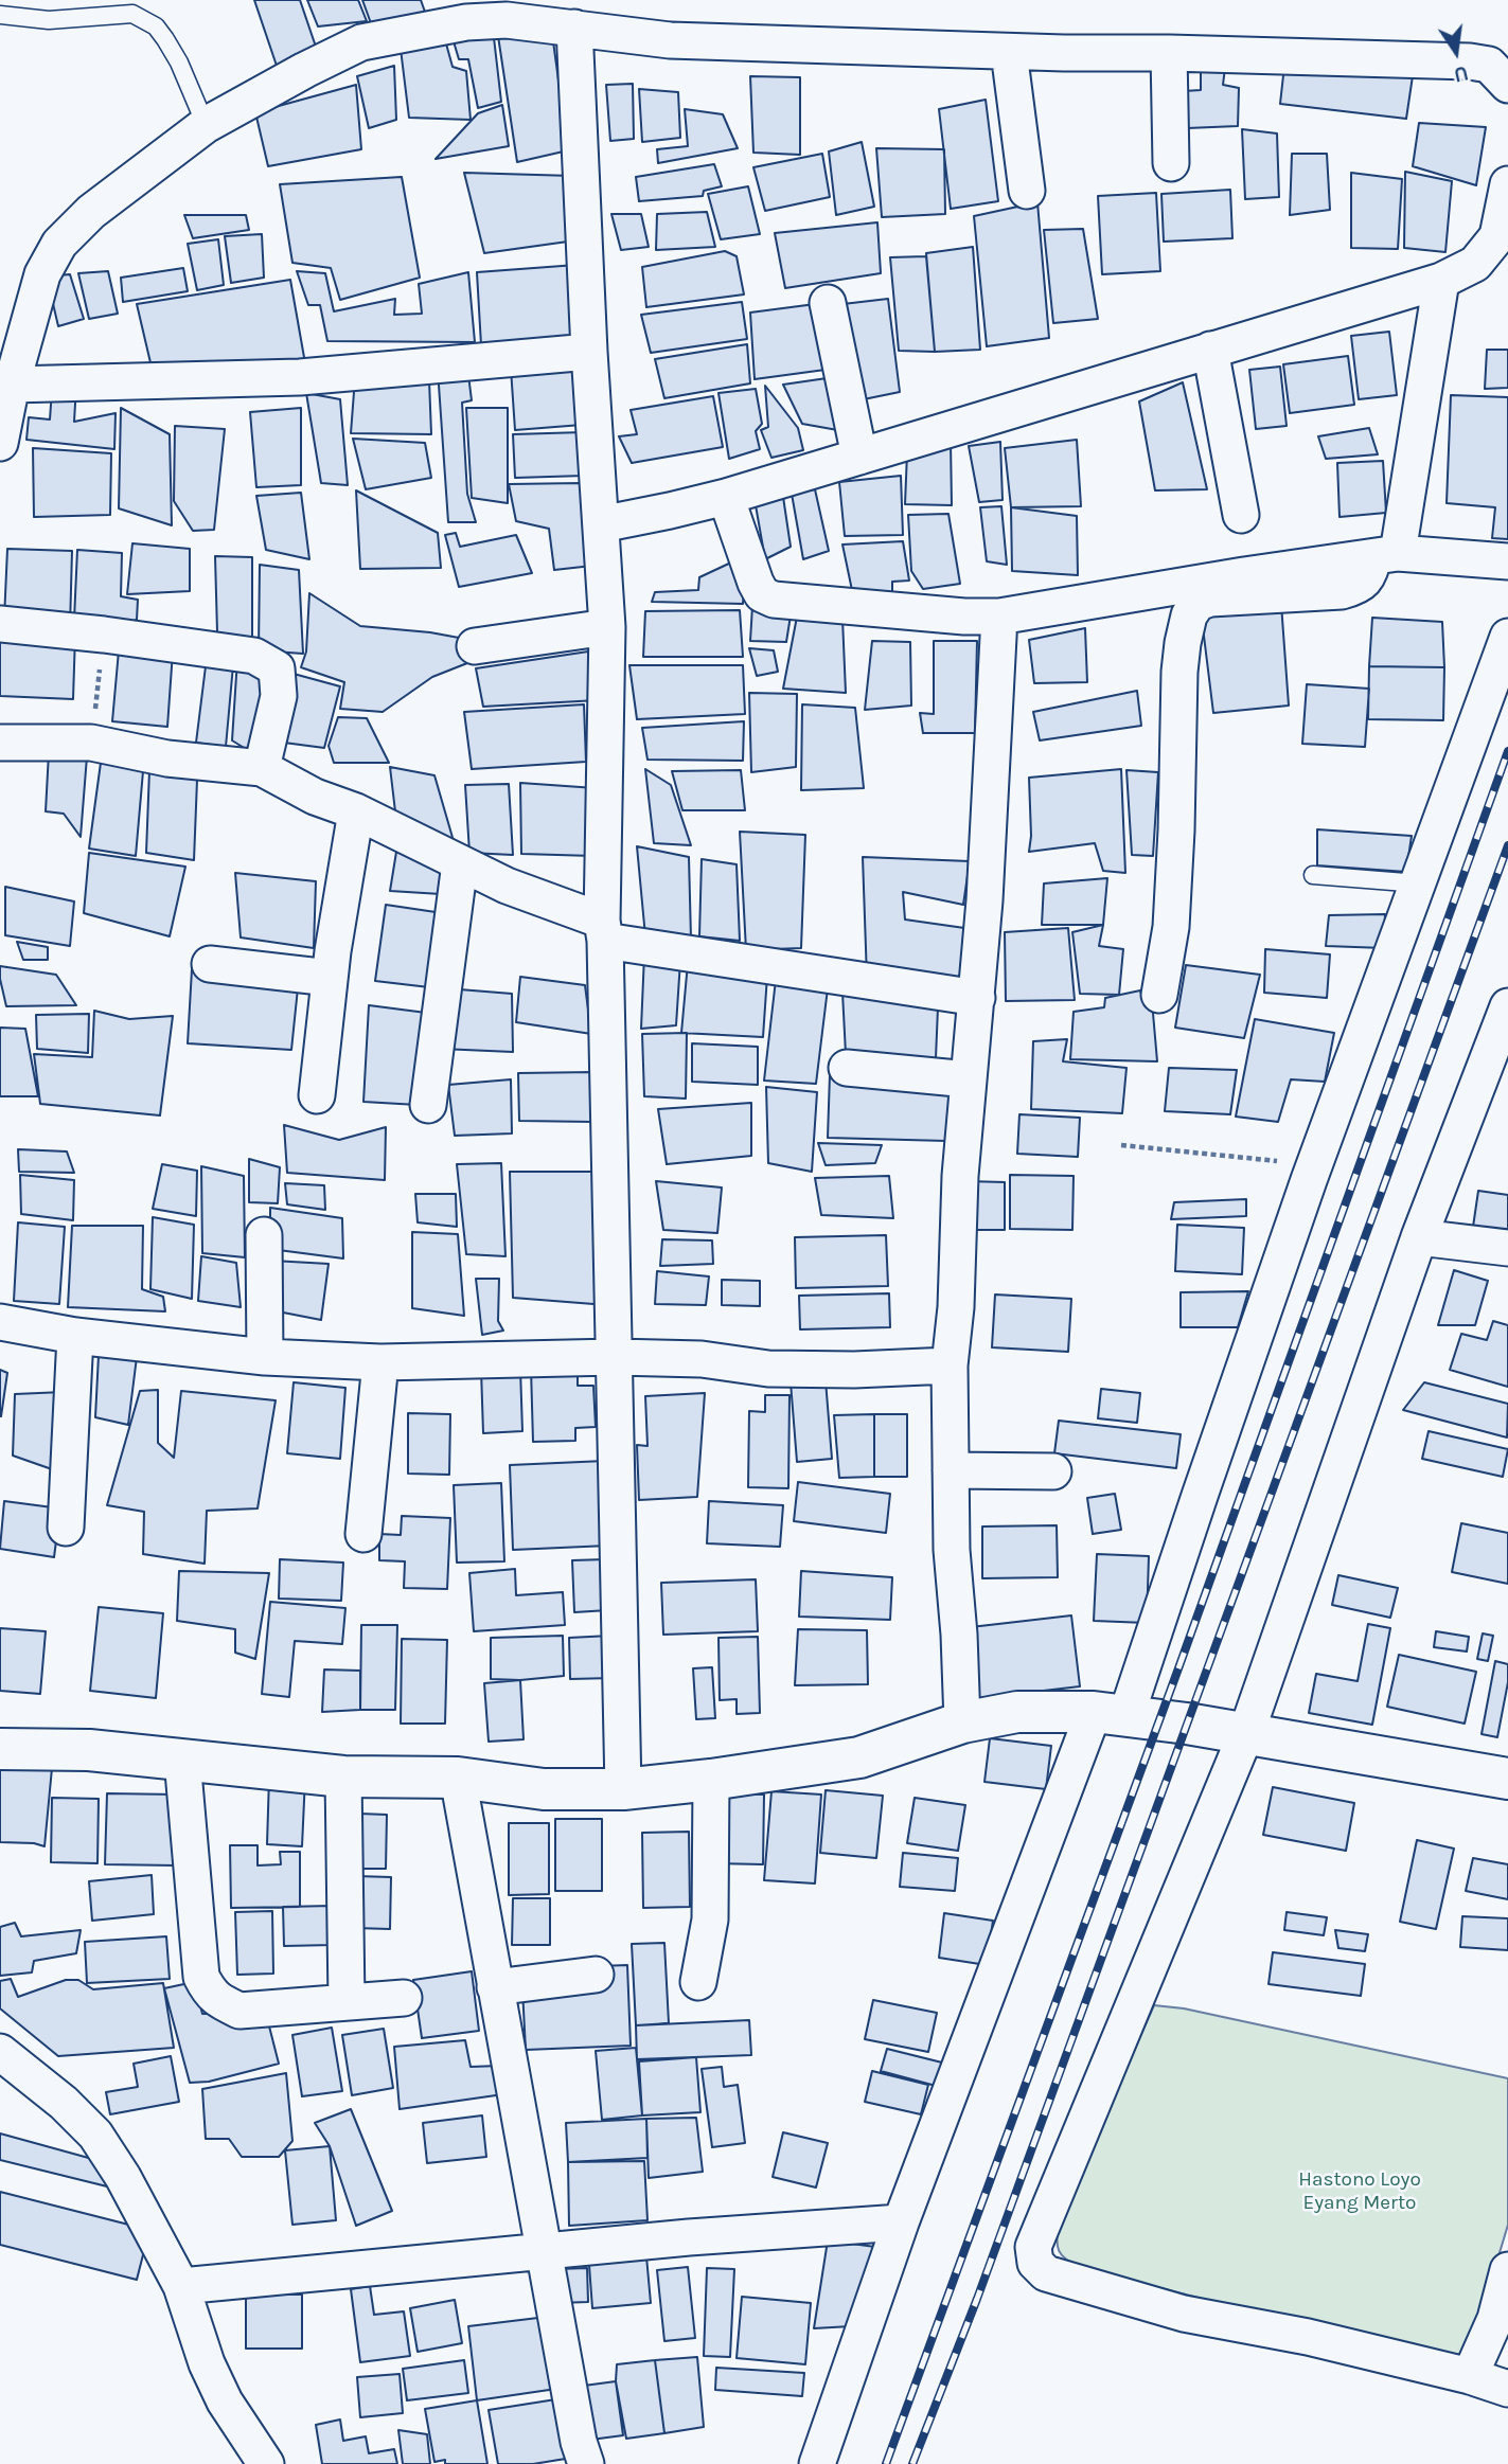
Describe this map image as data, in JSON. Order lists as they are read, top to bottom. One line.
{"parks":["Hastono Loyo Eyang Merto"],"north":"bottom"}
